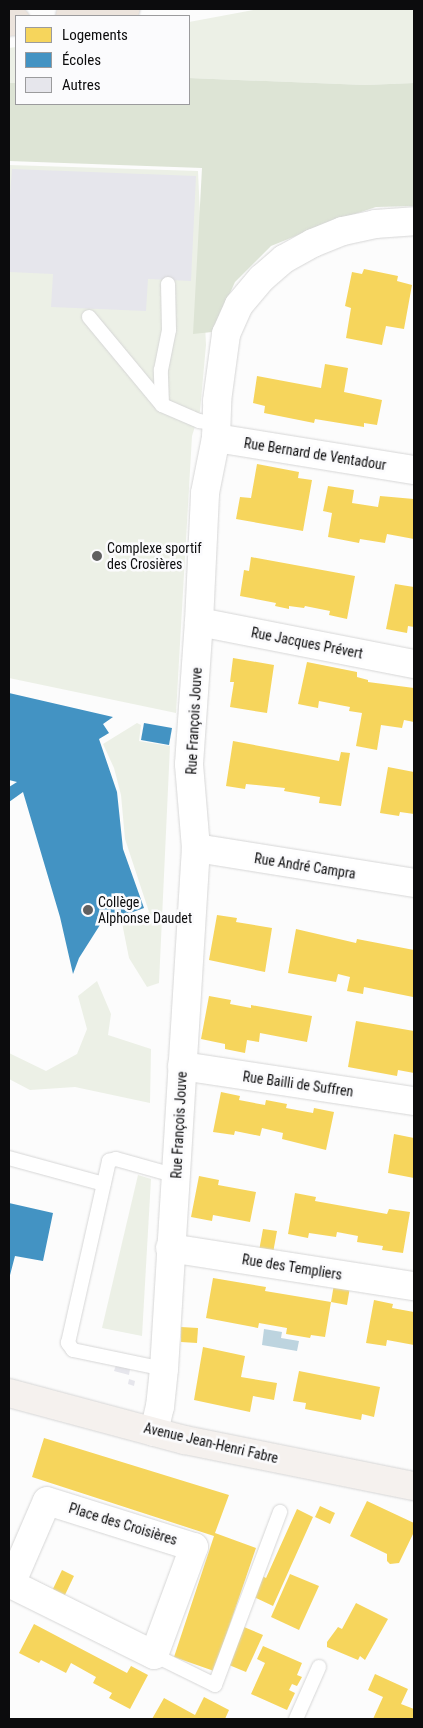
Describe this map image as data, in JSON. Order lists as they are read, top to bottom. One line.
{"streets":{"main road":["Avenue Jean-Henri Fabre"],"street":["Rue Bernard de Ventadour","Rue Jacques Prévert","Rue François Jouve","Rue André Campra","Rue Bailli de Suffren","Rue des Templiers","Place des Croisières"]},"crossings":[["Rue Bernard de Ventadour","Rue François Jouve"],["Rue Jacques Prévert","Rue François Jouve"],["Rue François Jouve","Rue André Campra"],["Rue François Jouve","Rue Bailli de Suffren"],["Rue François Jouve","Rue des Templiers"],["Rue François Jouve","Avenue Jean-Henri Fabre"]],"places":["Complexe sportif des Crosières","Collège Alphonse Daudet"],"legend":["Logements","Écoles","Autres"]}
